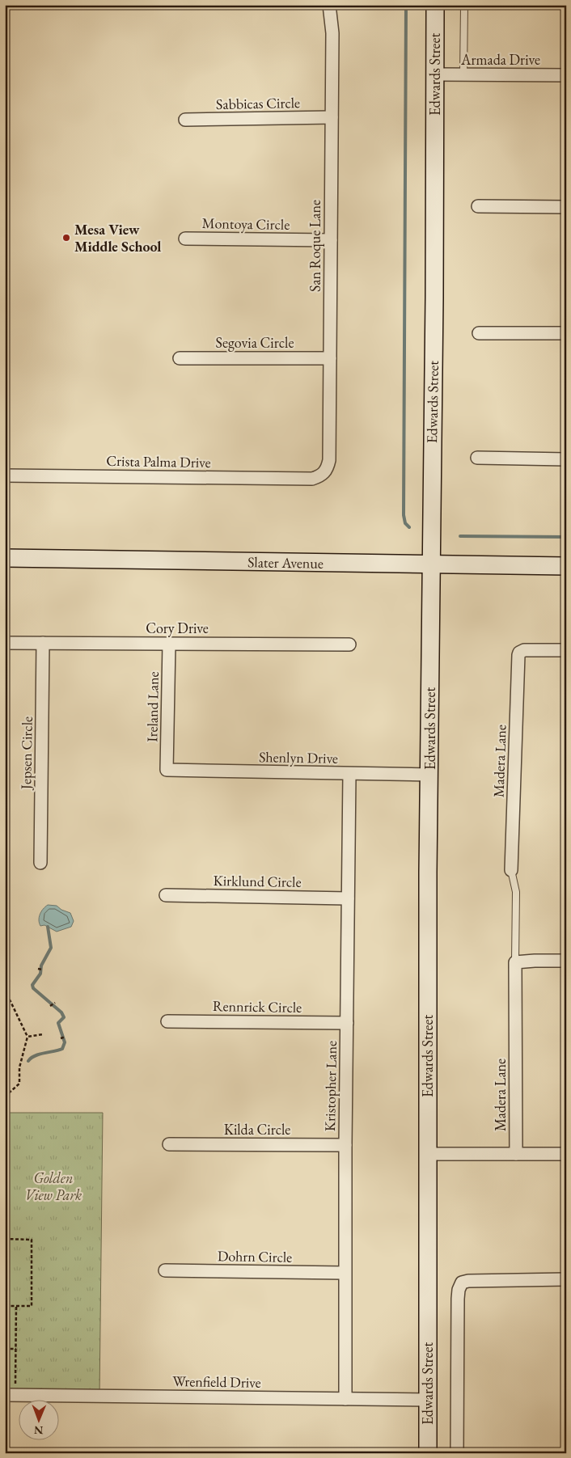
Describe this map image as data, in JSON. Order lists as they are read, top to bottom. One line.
{"streets":{"main road":["Edwards Street","Slater Avenue"],"street":["Armada Drive","Sabbicas Circle","Montoya Circle","San Roque Lane","Segovia Circle","Crista Palma Drive","Cory Drive","Ireland Lane","Jepsen Circle","Shenlyn Drive","Madera Lane","Kirklund Circle","Rennrick Circle","Kristopher Lane","Kilda Circle","Dohrn Circle","Wrenfield Drive"]},"crossings":[["Armada Drive","Edwards Street"],["Edwards Street","Slater Avenue"],["Edwards Street","Shenlyn Drive"],["Edwards Street","Wrenfield Drive"],["Sabbicas Circle","San Roque Lane"],["Montoya Circle","San Roque Lane"],["San Roque Lane","Segovia Circle"],["San Roque Lane","Crista Palma Drive"],["Cory Drive","Ireland Lane"],["Cory Drive","Jepsen Circle"],["Ireland Lane","Shenlyn Drive"],["Shenlyn Drive","Kristopher Lane"],["Kirklund Circle","Kristopher Lane"],["Rennrick Circle","Kristopher Lane"],["Kristopher Lane","Kilda Circle"],["Kristopher Lane","Dohrn Circle"],["Kristopher Lane","Wrenfield Drive"]],"parks":["Golden View Park"],"places":["Mesa View Middle School"],"north":"bottom"}
